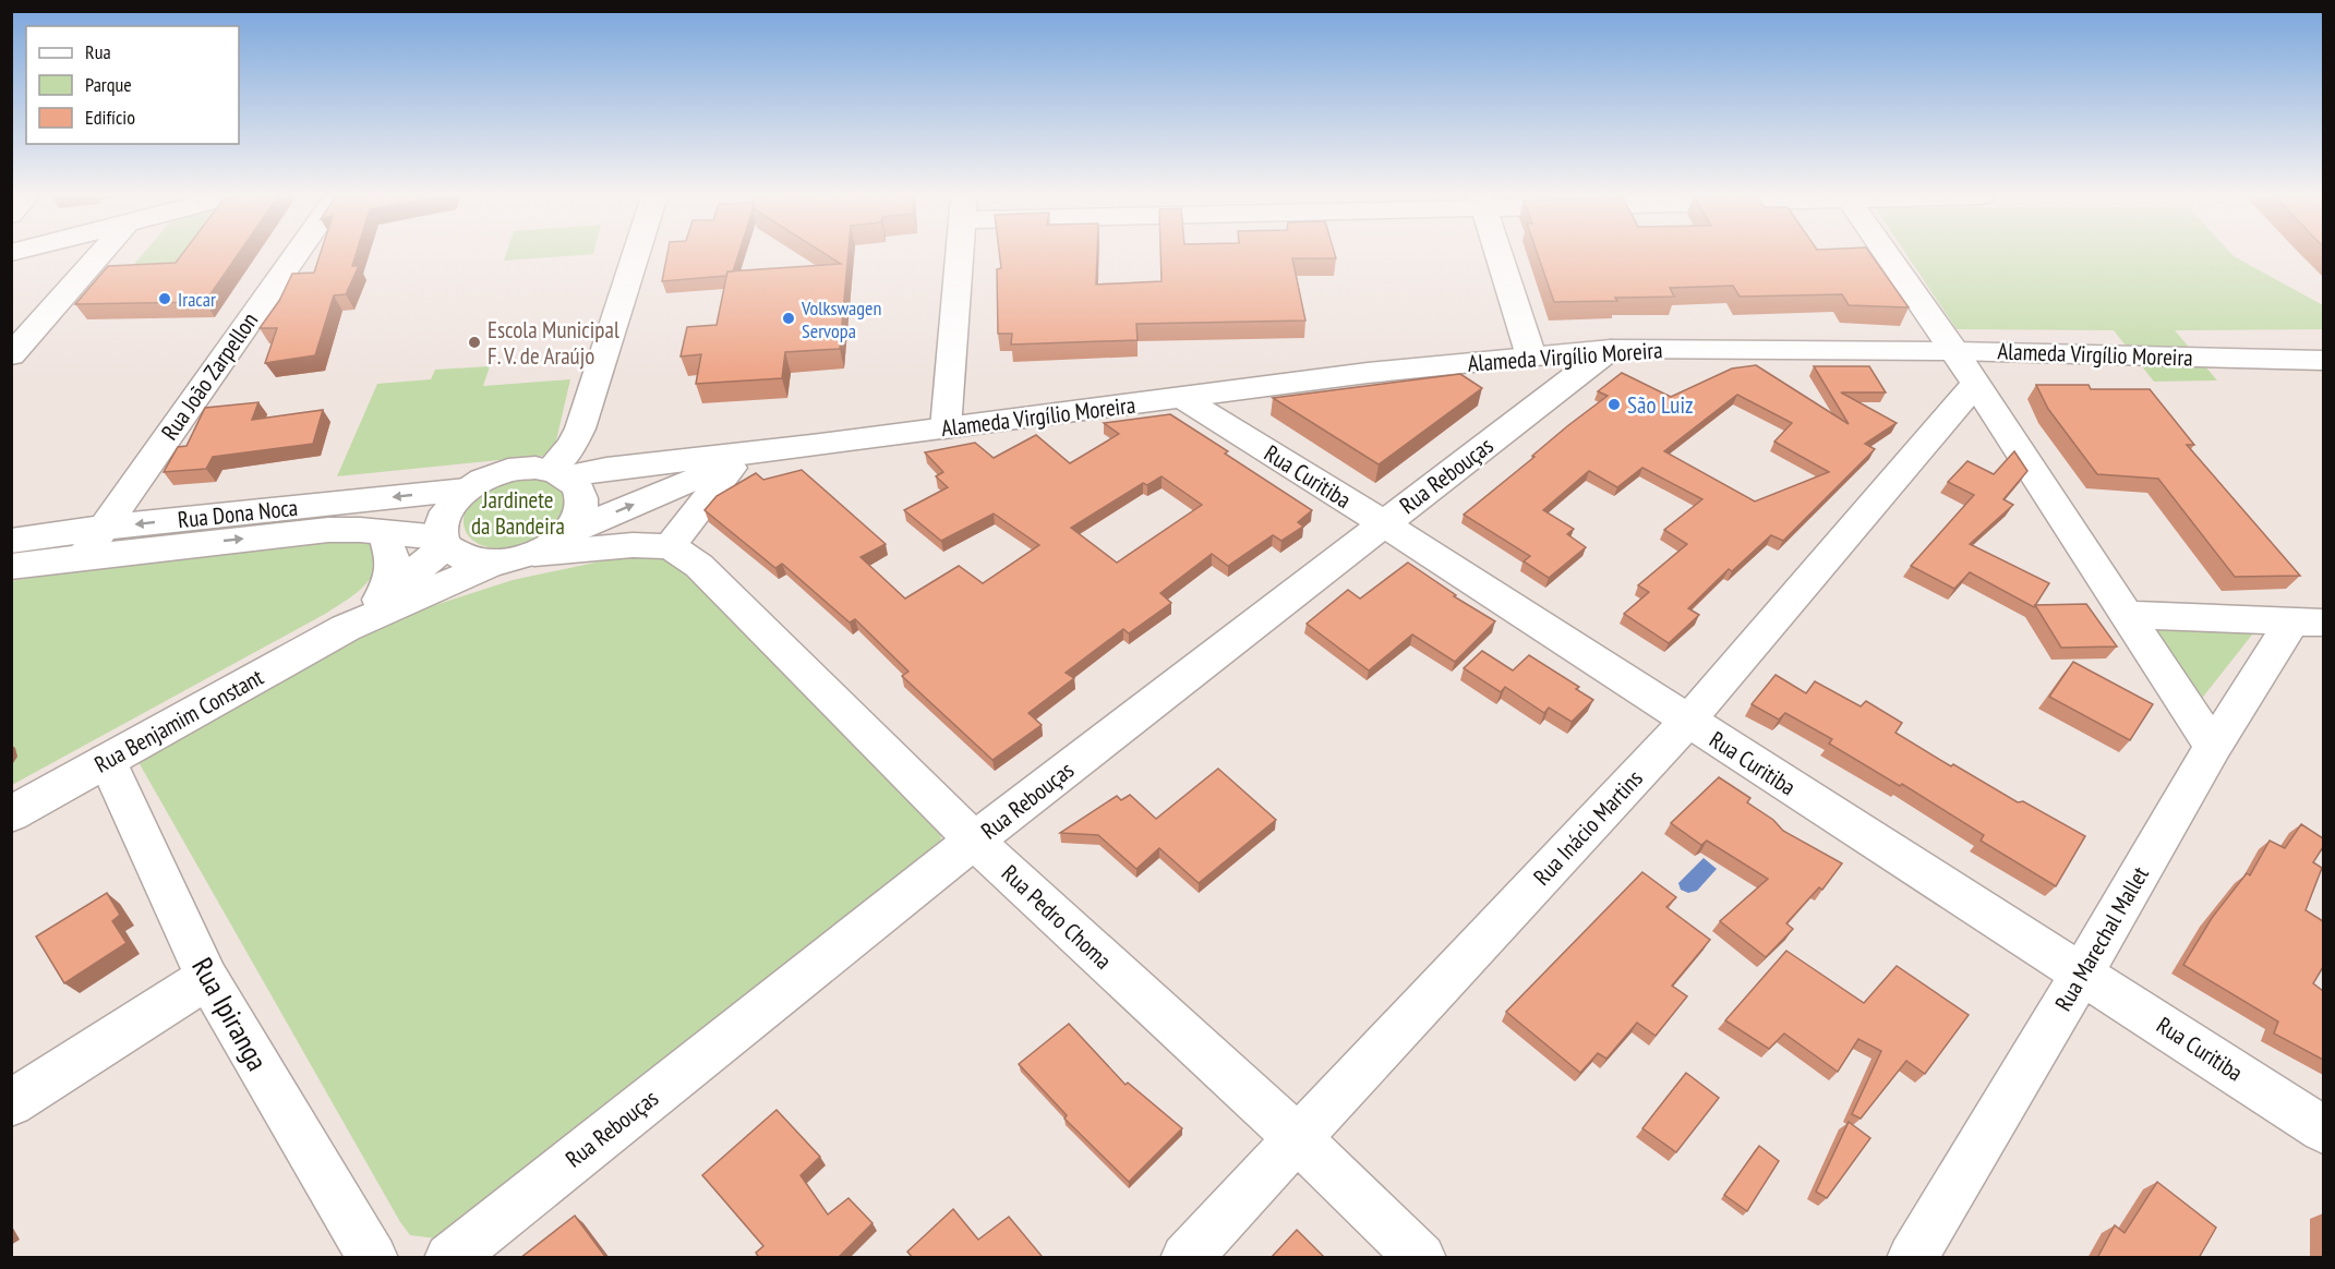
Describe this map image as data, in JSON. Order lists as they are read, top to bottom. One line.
{"streets":{"street":["Alameda Virgílio Moreira","Rua João Zarpellon","Rua Rebouças","Rua Curitiba","Rua Dona Noca","Rua Benjamim Constant","Rua Inácio Martins","Rua Pedro Choma","Rua Marechal Mallet","Rua Ipiranga"]},"crossings":[["Alameda Virgílio Moreira","Rua Rebouças"],["Alameda Virgílio Moreira","Rua Curitiba"],["Alameda Virgílio Moreira","Rua Dona Noca"],["Alameda Virgílio Moreira","Rua Benjamim Constant"],["Alameda Virgílio Moreira","Rua Inácio Martins"],["Rua João Zarpellon","Rua Dona Noca"],["Rua Rebouças","Rua Curitiba"],["Rua Rebouças","Rua Pedro Choma"],["Rua Curitiba","Rua Inácio Martins"],["Rua Curitiba","Rua Marechal Mallet"],["Rua Dona Noca","Rua Benjamim Constant"],["Rua Benjamim Constant","Rua Ipiranga"],["Rua Inácio Martins","Rua Pedro Choma"]],"parks":["Jardinete da Bandeira"],"places":["Iracar","Volkswagen Servopa","Escola Municipal F. V. de Araújo","São Luiz"],"legend":["Rua","Parque","Edifício"]}
